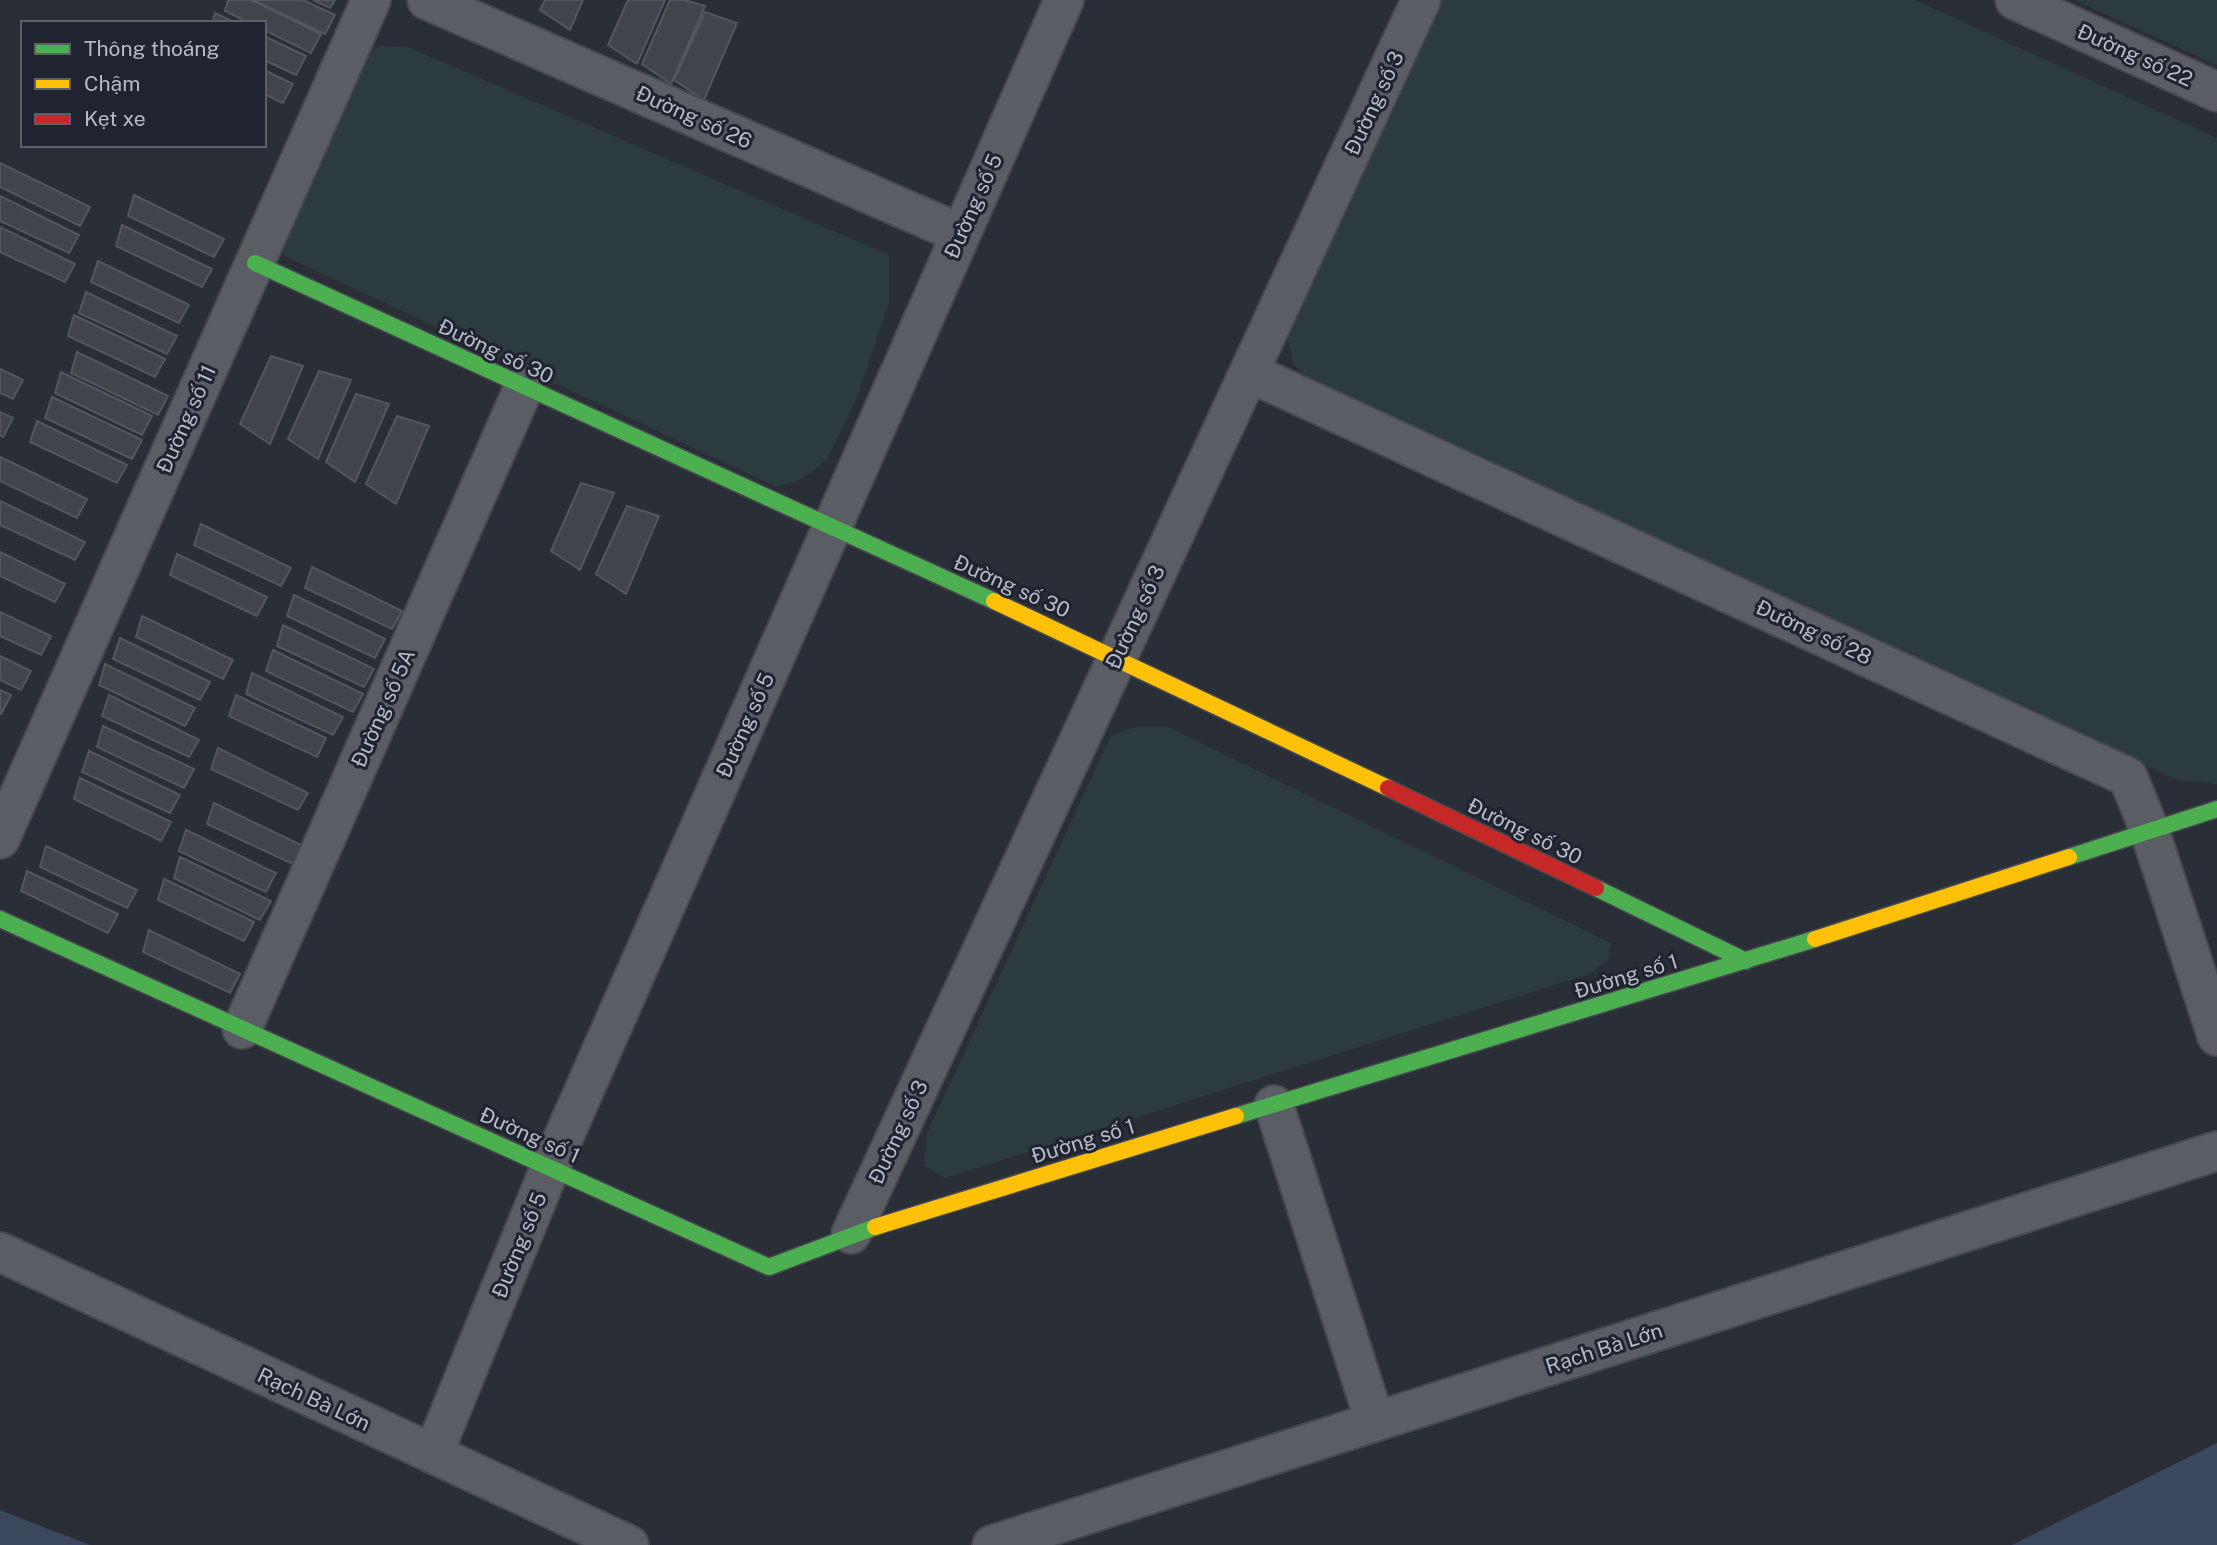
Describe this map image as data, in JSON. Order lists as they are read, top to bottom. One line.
{"streets":{"street":["Đường số 22","Đường số 3","Đường số 26","Đường số 5","Đường số 30","Đường số 11","Đường số 28","Đường số 5A","Đường số 1","Rạch Bà Lớn"]},"crossings":[["Đường số 3","Đường số 30"],["Đường số 3","Đường số 28"],["Đường số 3","Đường số 1"],["Đường số 26","Đường số 5"],["Đường số 5","Đường số 30"],["Đường số 5","Đường số 1"],["Đường số 5","Rạch Bà Lớn"],["Đường số 30","Đường số 11"],["Đường số 30","Đường số 5A"],["Đường số 30","Đường số 1"],["Đường số 28","Đường số 1"],["Đường số 5A","Đường số 1"]],"legend":["Thông thoáng","Chậm","Kẹt xe"]}
